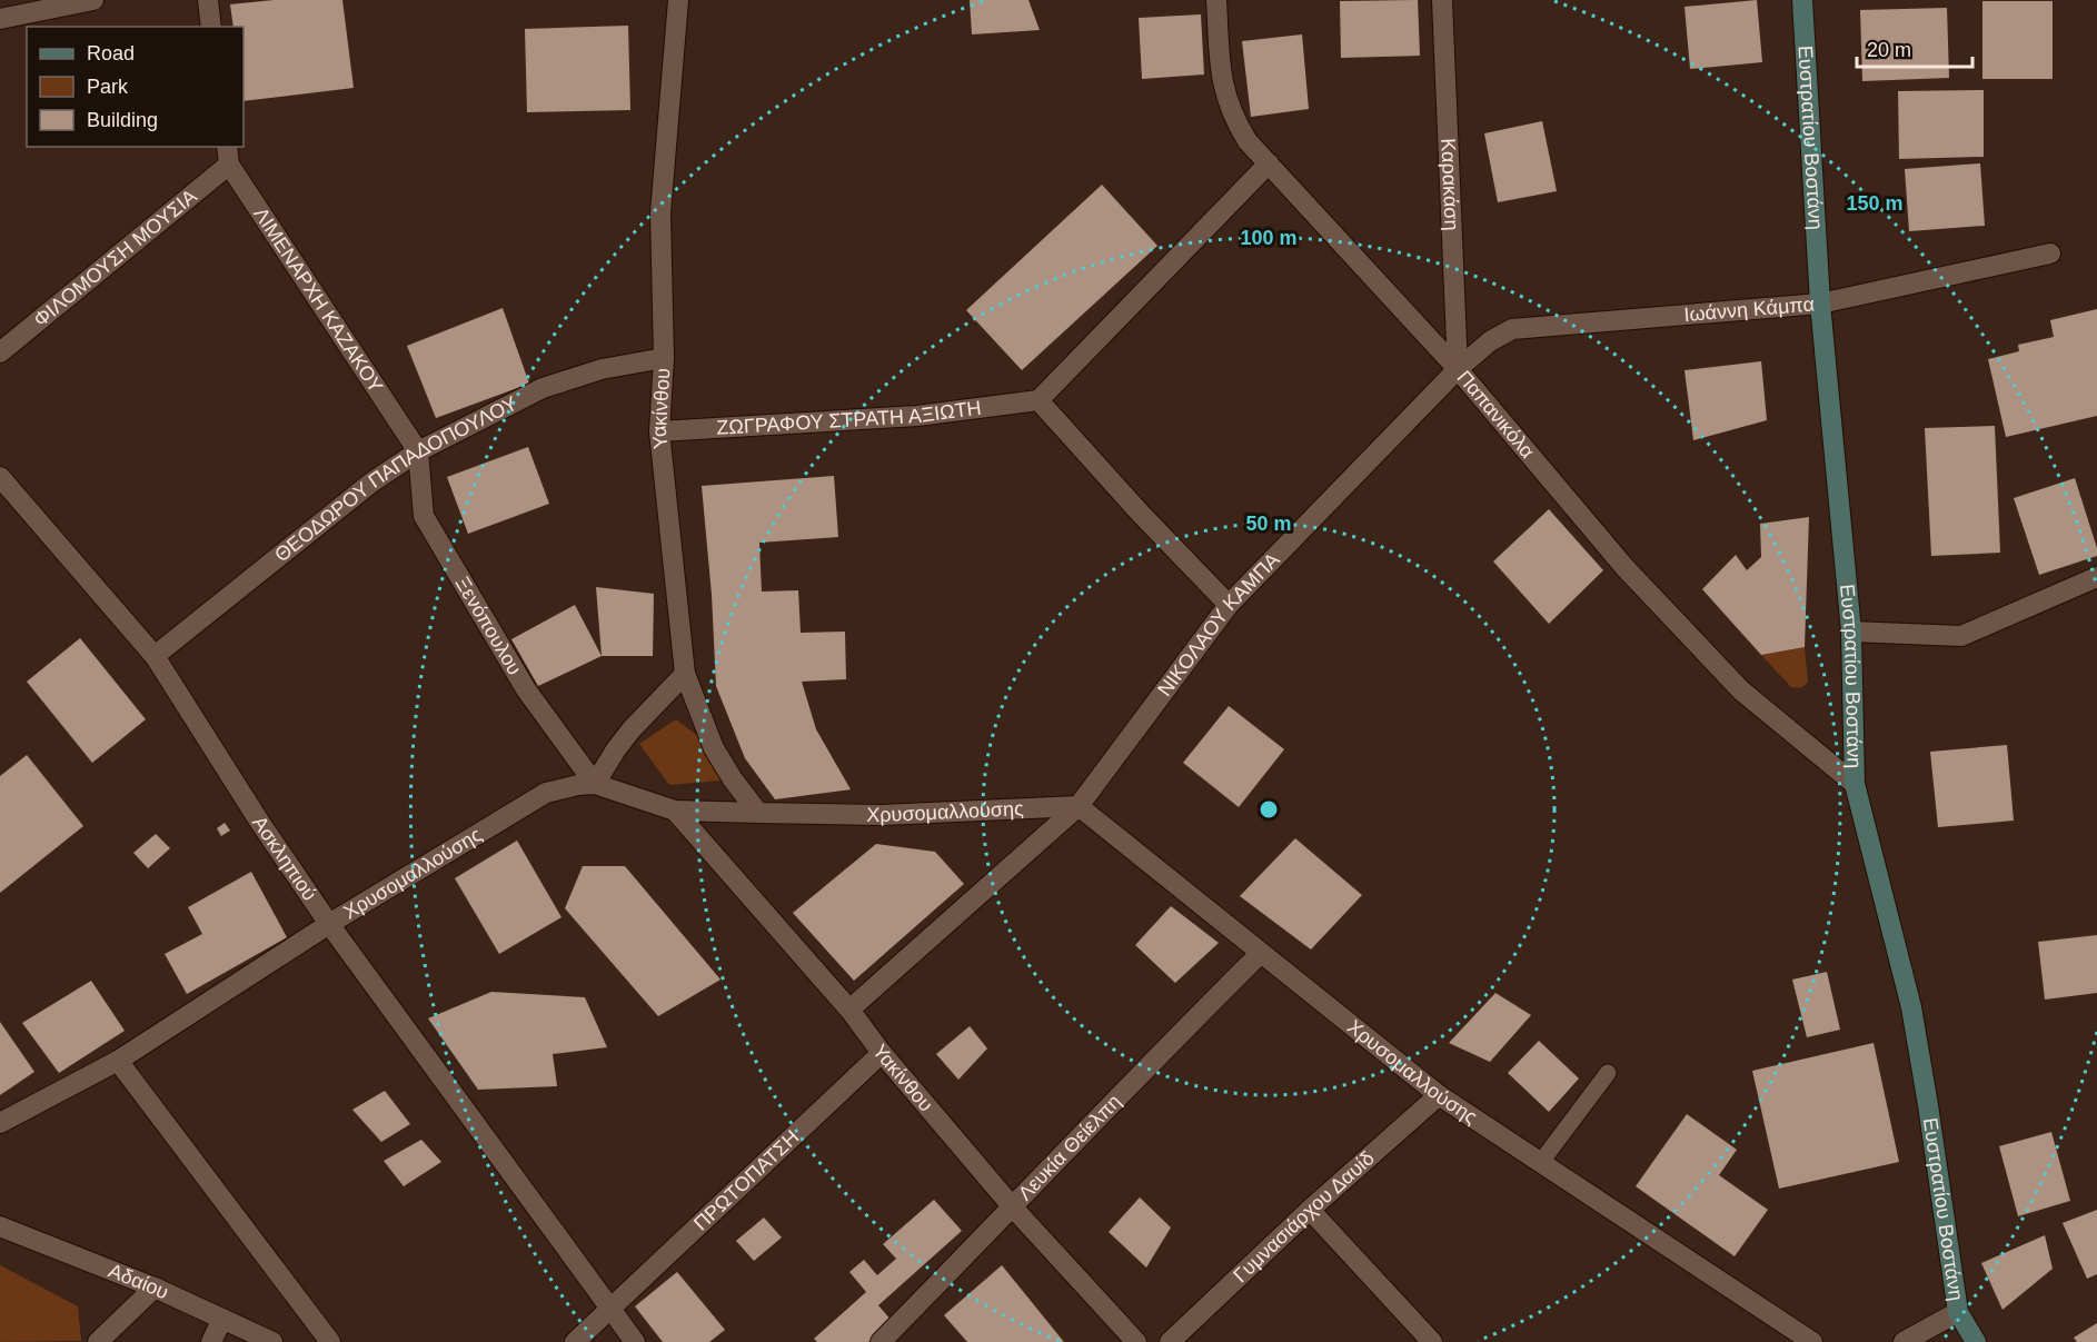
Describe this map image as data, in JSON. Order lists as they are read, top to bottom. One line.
{"streets":{"street":["Ευστρατίου Βοστάνη","Καρακάση","ΦΙΛΟΜΟΥΣΗ ΜΟΥΣΙΑ","ΛΙΜΕΝΑΡΧΗ ΚΑΖΑΚΟΥ","Ιωάννη Κάμπα","Υακίνθου","Παπανικόλα","ΖΩΓΡΑΦΟΥ ΣΤΡΑΤΗ ΑΞΙΩΤΗ","ΘΕΟΔΩΡΟΥ ΠΑΠΑΔΟΠΟΥΛΟΥ","ΝΙΚΟΛΑΟΥ ΚΑΜΠΑ","Ξενόπουλου","Χρυσομαλλούσης","Ασκληπιού","Λευκία Θείελπη","ΠΡΩΤΟΠΑΤΣΗ","Γυμνασιάρχου Δαυίδ","Αδαίου"]},"crossings":[["Ευστρατίου Βοστάνη","Ιωάννη Κάμπα"],["Ευστρατίου Βοστάνη","Παπανικόλα"],["Καρακάση","Ιωάννη Κάμπα"],["Καρακάση","Παπανικόλα"],["Καρακάση","ΝΙΚΟΛΑΟΥ ΚΑΜΠΑ"],["ΦΙΛΟΜΟΥΣΗ ΜΟΥΣΙΑ","ΛΙΜΕΝΑΡΧΗ ΚΑΖΑΚΟΥ"],["ΛΙΜΕΝΑΡΧΗ ΚΑΖΑΚΟΥ","ΘΕΟΔΩΡΟΥ ΠΑΠΑΔΟΠΟΥΛΟΥ"],["ΛΙΜΕΝΑΡΧΗ ΚΑΖΑΚΟΥ","Ξενόπουλου"],["Ιωάννη Κάμπα","Παπανικόλα"],["Ιωάννη Κάμπα","ΝΙΚΟΛΑΟΥ ΚΑΜΠΑ"],["Υακίνθου","ΖΩΓΡΑΦΟΥ ΣΤΡΑΤΗ ΑΞΙΩΤΗ"],["Υακίνθου","ΘΕΟΔΩΡΟΥ ΠΑΠΑΔΟΠΟΥΛΟΥ"],["Υακίνθου","Χρυσομαλλούσης"],["Υακίνθου","Λευκία Θείελπη"],["Υακίνθου","ΠΡΩΤΟΠΑΤΣΗ"],["Παπανικόλα","ΝΙΚΟΛΑΟΥ ΚΑΜΠΑ"],["ΘΕΟΔΩΡΟΥ ΠΑΠΑΔΟΠΟΥΛΟΥ","Ξενόπουλου"],["ΘΕΟΔΩΡΟΥ ΠΑΠΑΔΟΠΟΥΛΟΥ","Ασκληπιού"],["ΝΙΚΟΛΑΟΥ ΚΑΜΠΑ","Χρυσομαλλούσης"],["Ξενόπουλου","Χρυσομαλλούσης"],["Χρυσομαλλούσης","Ασκληπιού"],["Χρυσομαλλούσης","Λευκία Θείελπη"],["Χρυσομαλλούσης","Γυμνασιάρχου Δαυίδ"],["Ασκληπιού","ΠΡΩΤΟΠΑΤΣΗ"]],"legend":["Road","Park","Building"],"scale_bar":"20 m","rings":["150 m","100 m","50 m"]}
